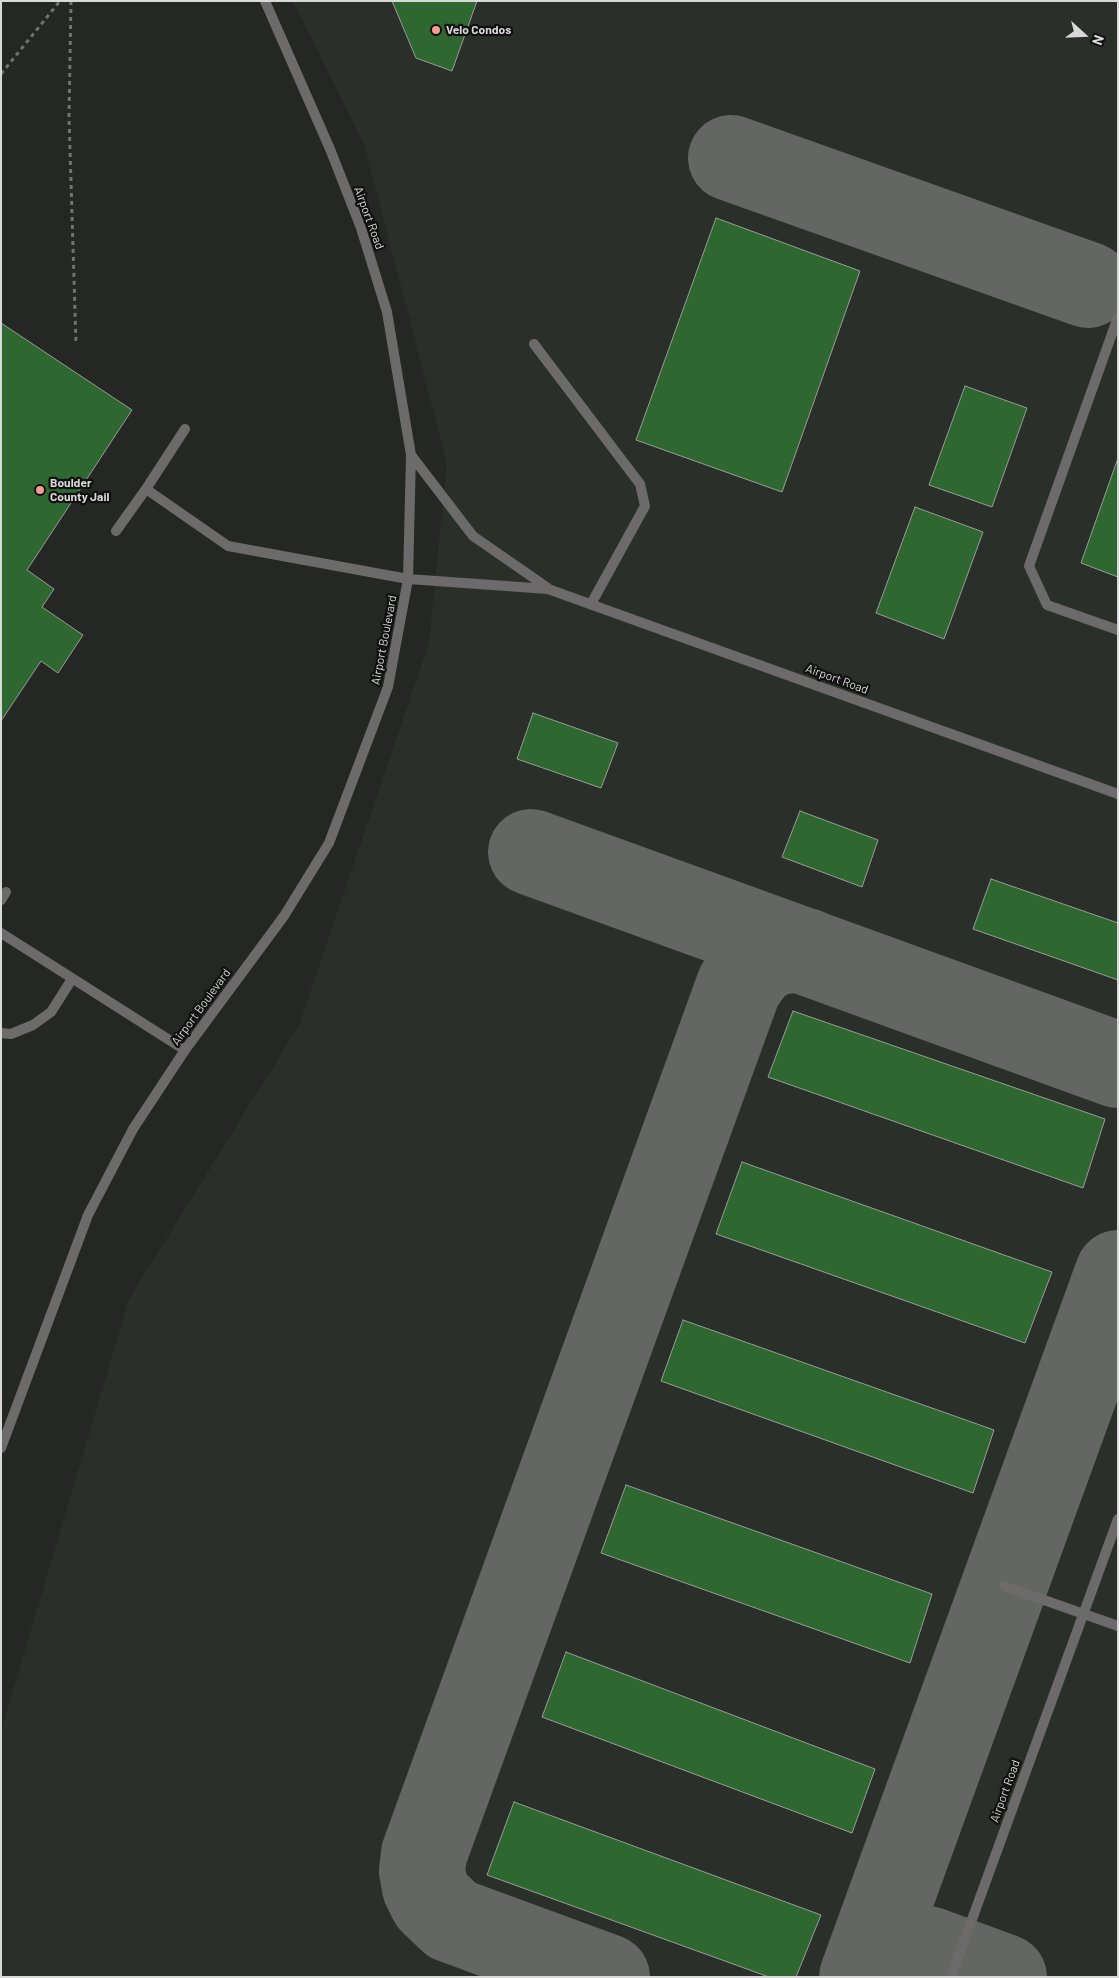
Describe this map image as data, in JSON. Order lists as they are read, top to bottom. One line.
{"streets":{"street":["Airport Road","Airport Boulevard"]},"crossings":[["Airport Road","Airport Boulevard"]],"places":["Velo Condos","Boulder County Jail"],"north":"right"}
